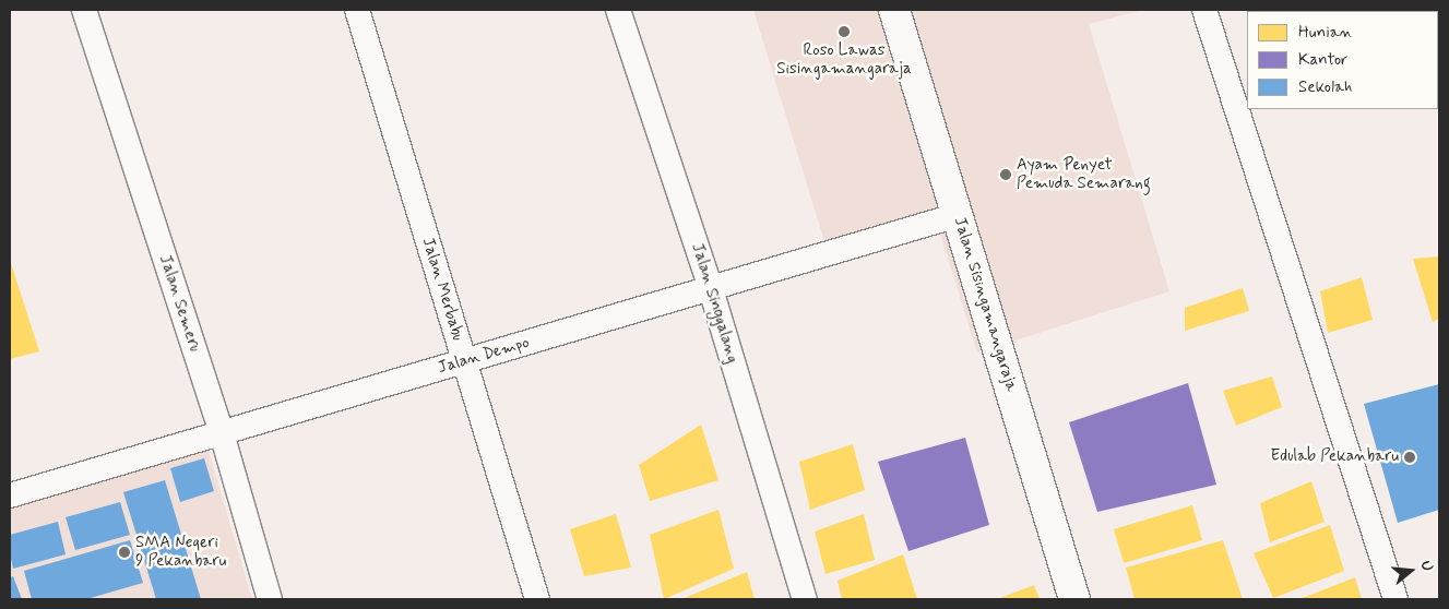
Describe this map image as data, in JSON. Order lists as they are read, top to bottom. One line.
{"streets":{"main road":["Jalan Sisingamangaraja"],"street":["Jalan Merbabu","Jalan Semeru","Jalan Singgalang","Jalan Dempo"]},"crossings":[["Jalan Merbabu","Jalan Dempo"],["Jalan Semeru","Jalan Dempo"],["Jalan Singgalang","Jalan Dempo"],["Jalan Sisingamangaraja","Jalan Dempo"]],"places":["Roso Lawas Sisingamangaraja","Ayam Penyet Pemuda Semarang","Edulab Pekanbaru","SMA Negeri 9 Pekanbaru"],"legend":["Hunian","Kantor","Sekolah"],"north":"right"}
